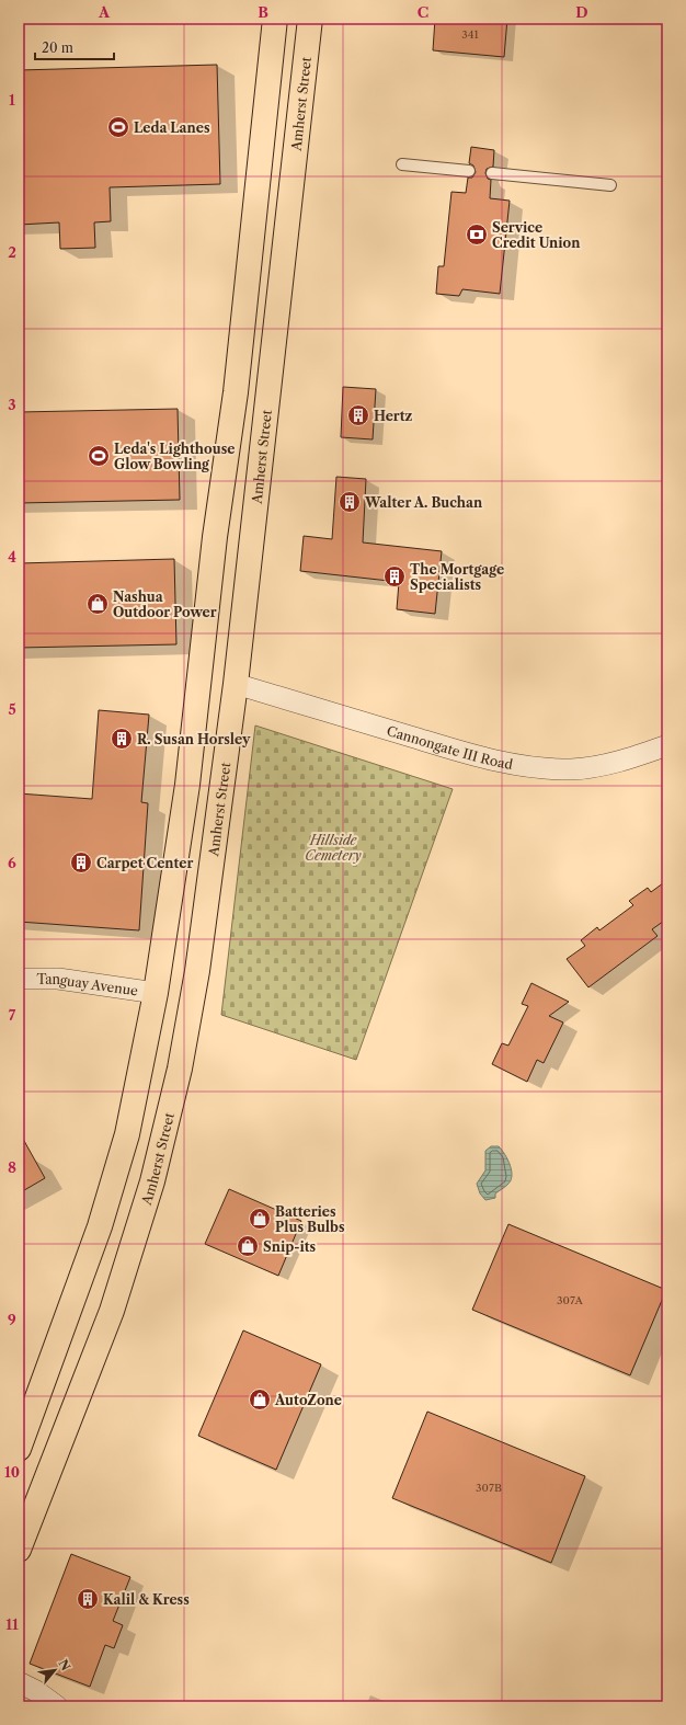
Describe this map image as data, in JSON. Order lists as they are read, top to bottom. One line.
{"streets":{"highway":["Amherst Street"],"street":["Cannongate III Road","Tanguay Avenue"]},"crossings":[["Amherst Street","Cannongate III Road"]],"parks":["Hillside Cemetery"],"places":{"sports":["Leda Lanes","Leda's Lighthouse Glow Bowling"],"bank":["Service Credit Union"],"building":["Hertz","Walter A. Buchan","The Mortgage Specialists","R. Susan Horsley","Carpet Center","Kalil & Kress"],"shop":["Nashua Outdoor Power","Batteries Plus Bulbs","Snip-its","AutoZone"]},"house_numbers":["341","307A","307B"],"scale_bar":"20 m","north":"top right","grid":{"columns":["A","B","C","D"],"rows":["1","2","3","4","5","6","7","8","9","10","11"]}}
